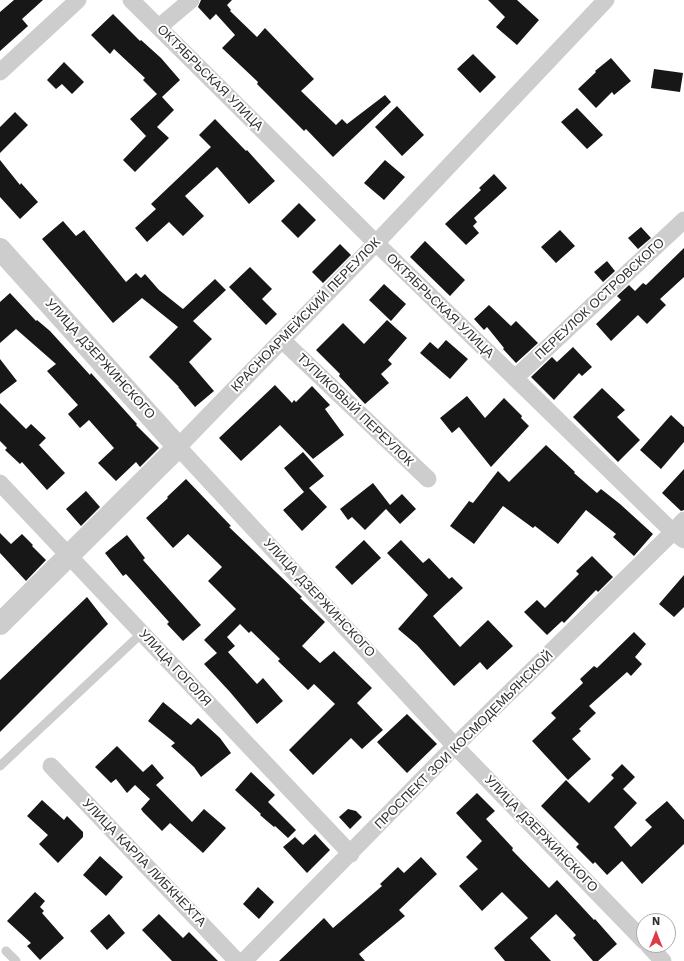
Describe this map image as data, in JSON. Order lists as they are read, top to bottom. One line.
{"streets":{"street":["ОКТЯБРЬСКАЯ УЛИЦА","ПЕРЕУЛОК ОСТРОВСКОГО","КРАСНОАРМЕЙСКИЙ ПЕРЕУЛОК","УЛИЦА ДЗЕРЖИНСКОГО","ТУПИКОВЫЙ ПЕРЕУЛОК","УЛИЦА ГОГОЛЯ","ПРОСПЕКТ ЗОИ КОСМОДЕМЬЯНСКОЙ","УЛИЦА КАРЛА ЛИБКНЕХТА"]},"crossings":[["ОКТЯБРЬСКАЯ УЛИЦА","ПЕРЕУЛОК ОСТРОВСКОГО"],["ОКТЯБРЬСКАЯ УЛИЦА","КРАСНОАРМЕЙСКИЙ ПЕРЕУЛОК"],["ОКТЯБРЬСКАЯ УЛИЦА","ПРОСПЕКТ ЗОИ КОСМОДЕМЬЯНСКОЙ"],["КРАСНОАРМЕЙСКИЙ ПЕРЕУЛОК","УЛИЦА ДЗЕРЖИНСКОГО"],["КРАСНОАРМЕЙСКИЙ ПЕРЕУЛОК","ТУПИКОВЫЙ ПЕРЕУЛОК"],["КРАСНОАРМЕЙСКИЙ ПЕРЕУЛОК","УЛИЦА ГОГОЛЯ"],["УЛИЦА ДЗЕРЖИНСКОГО","ПРОСПЕКТ ЗОИ КОСМОДЕМЬЯНСКОЙ"],["УЛИЦА ГОГОЛЯ","ПРОСПЕКТ ЗОИ КОСМОДЕМЬЯНСКОЙ"]],"north":"top"}
